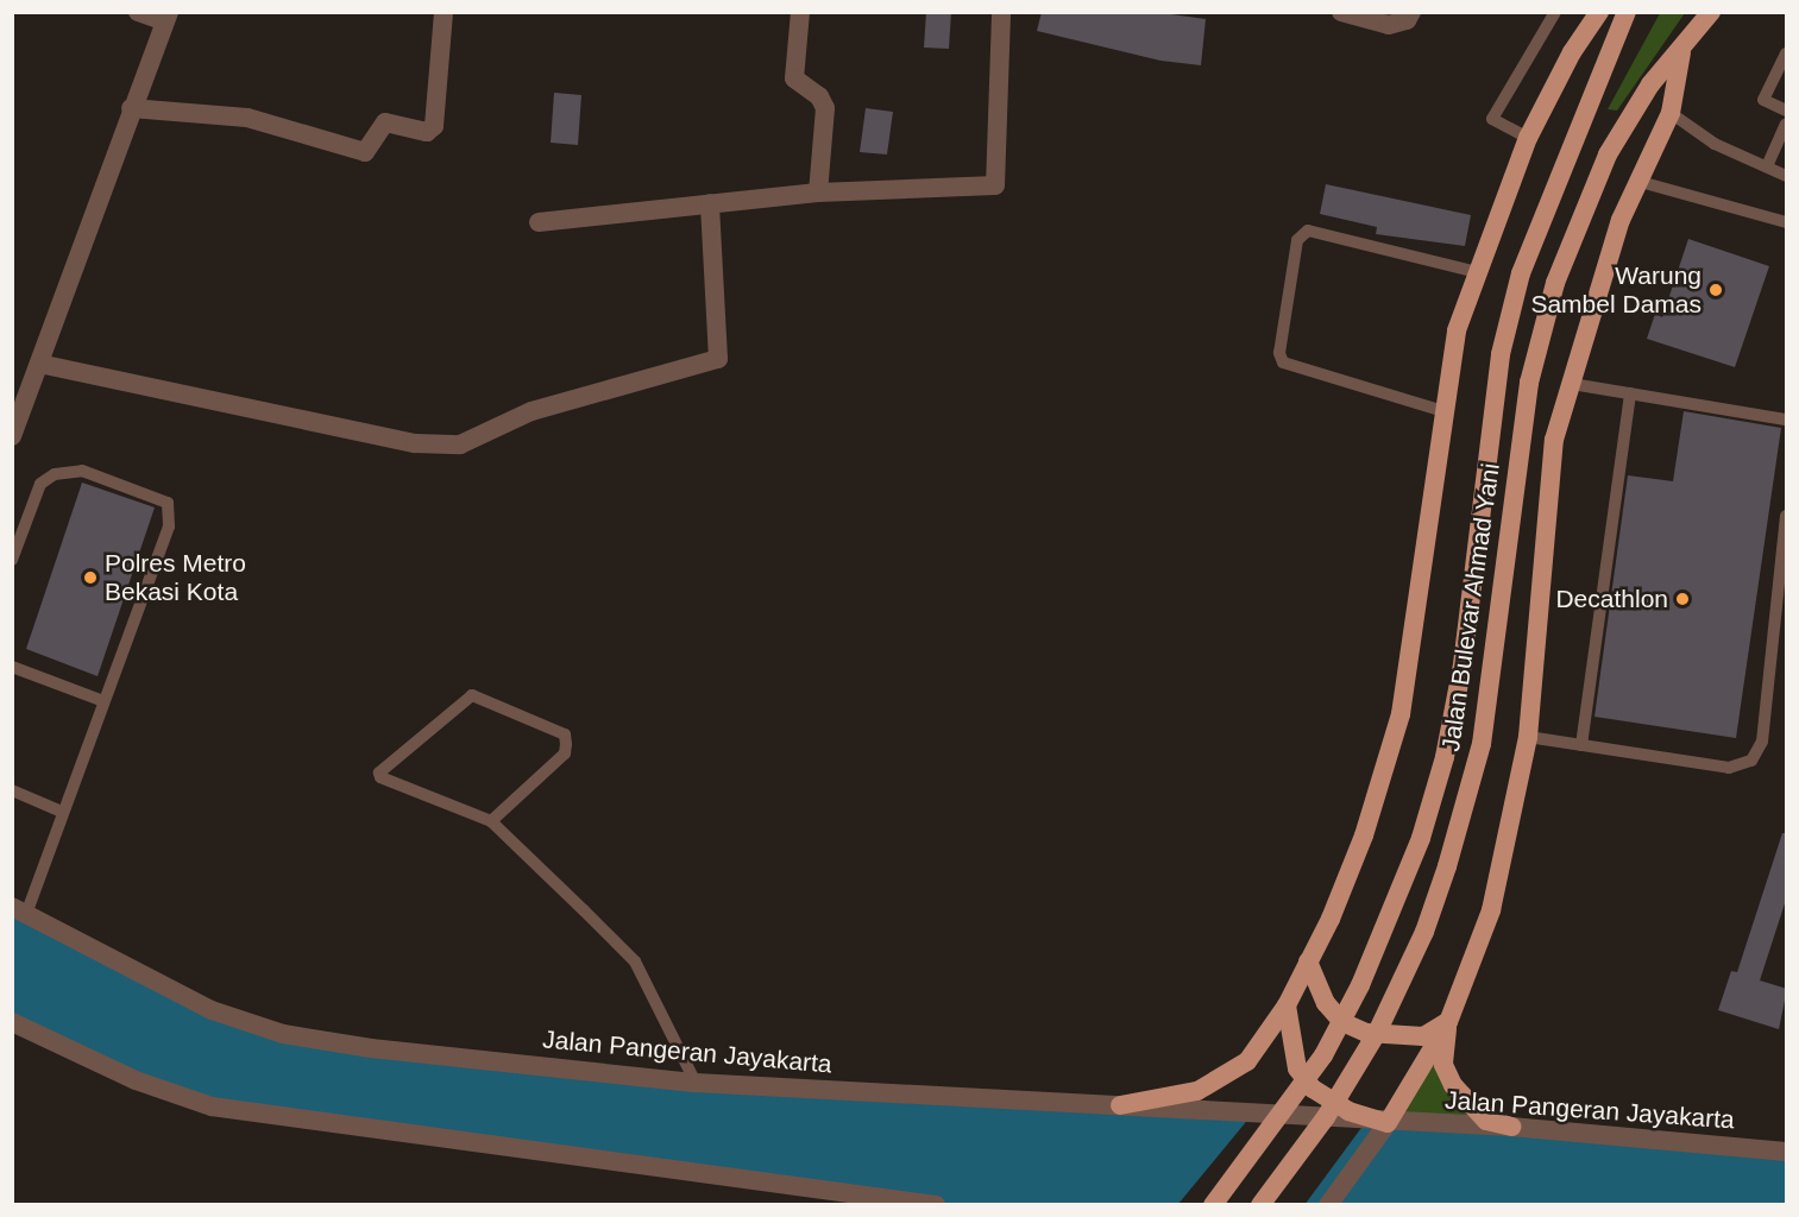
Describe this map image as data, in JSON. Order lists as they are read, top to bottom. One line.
{"streets":{"main road":["Jalan Bulevar Ahmad Yani"],"street":["Jalan Pangeran Jayakarta"]},"places":["Warung Sambel Damas","Polres Metro Bekasi Kota","Decathlon"]}
